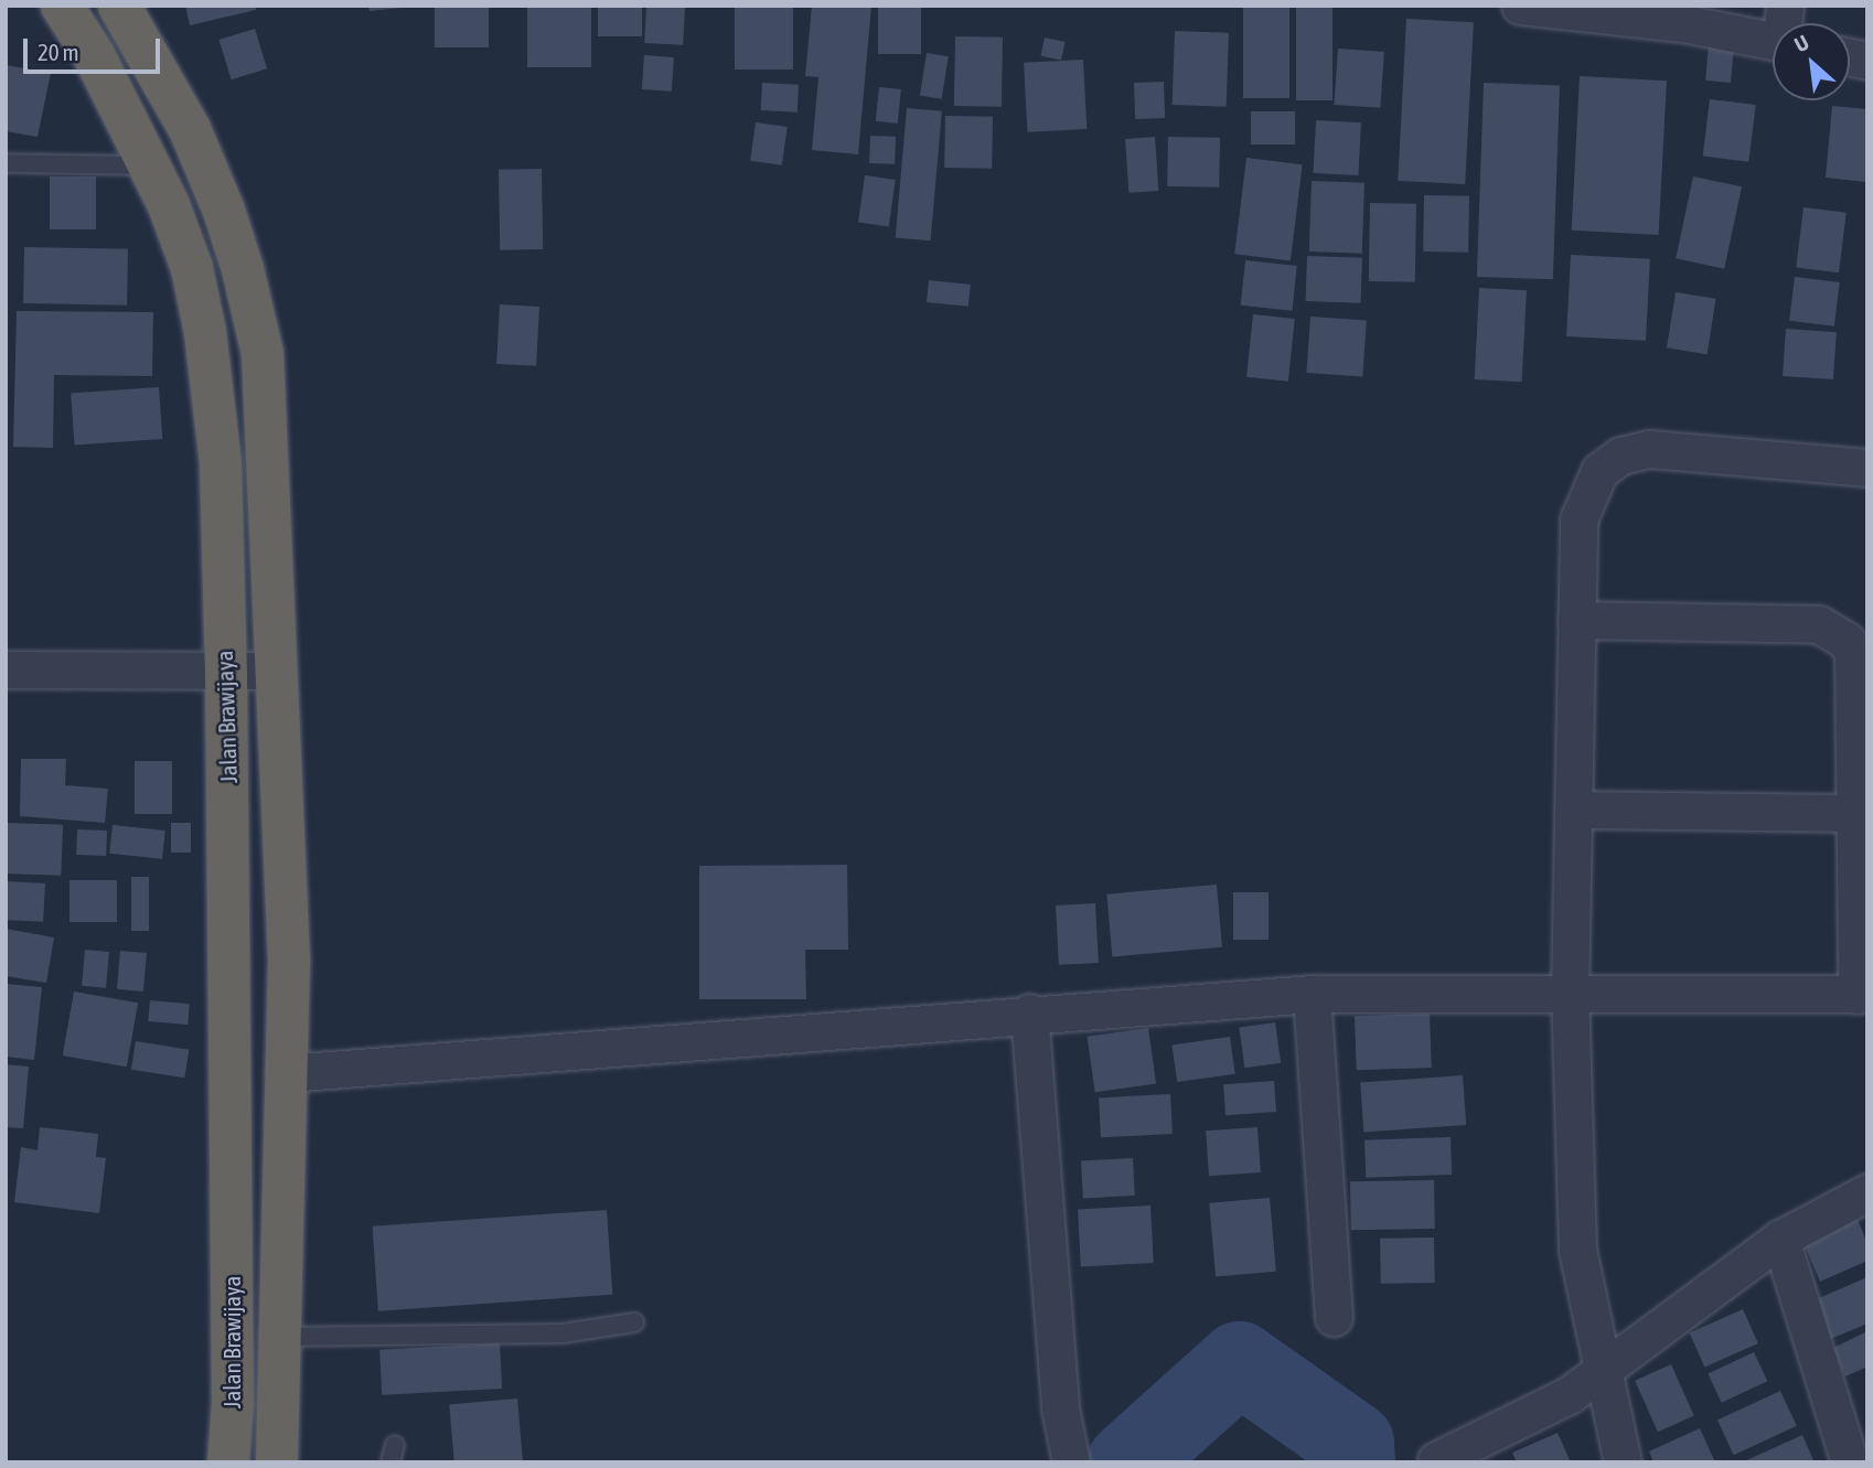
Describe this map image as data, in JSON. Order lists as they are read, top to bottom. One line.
{"streets":{"highway":["Jalan Brawijaya"]},"scale_bar":"20 m","north":"top left"}
